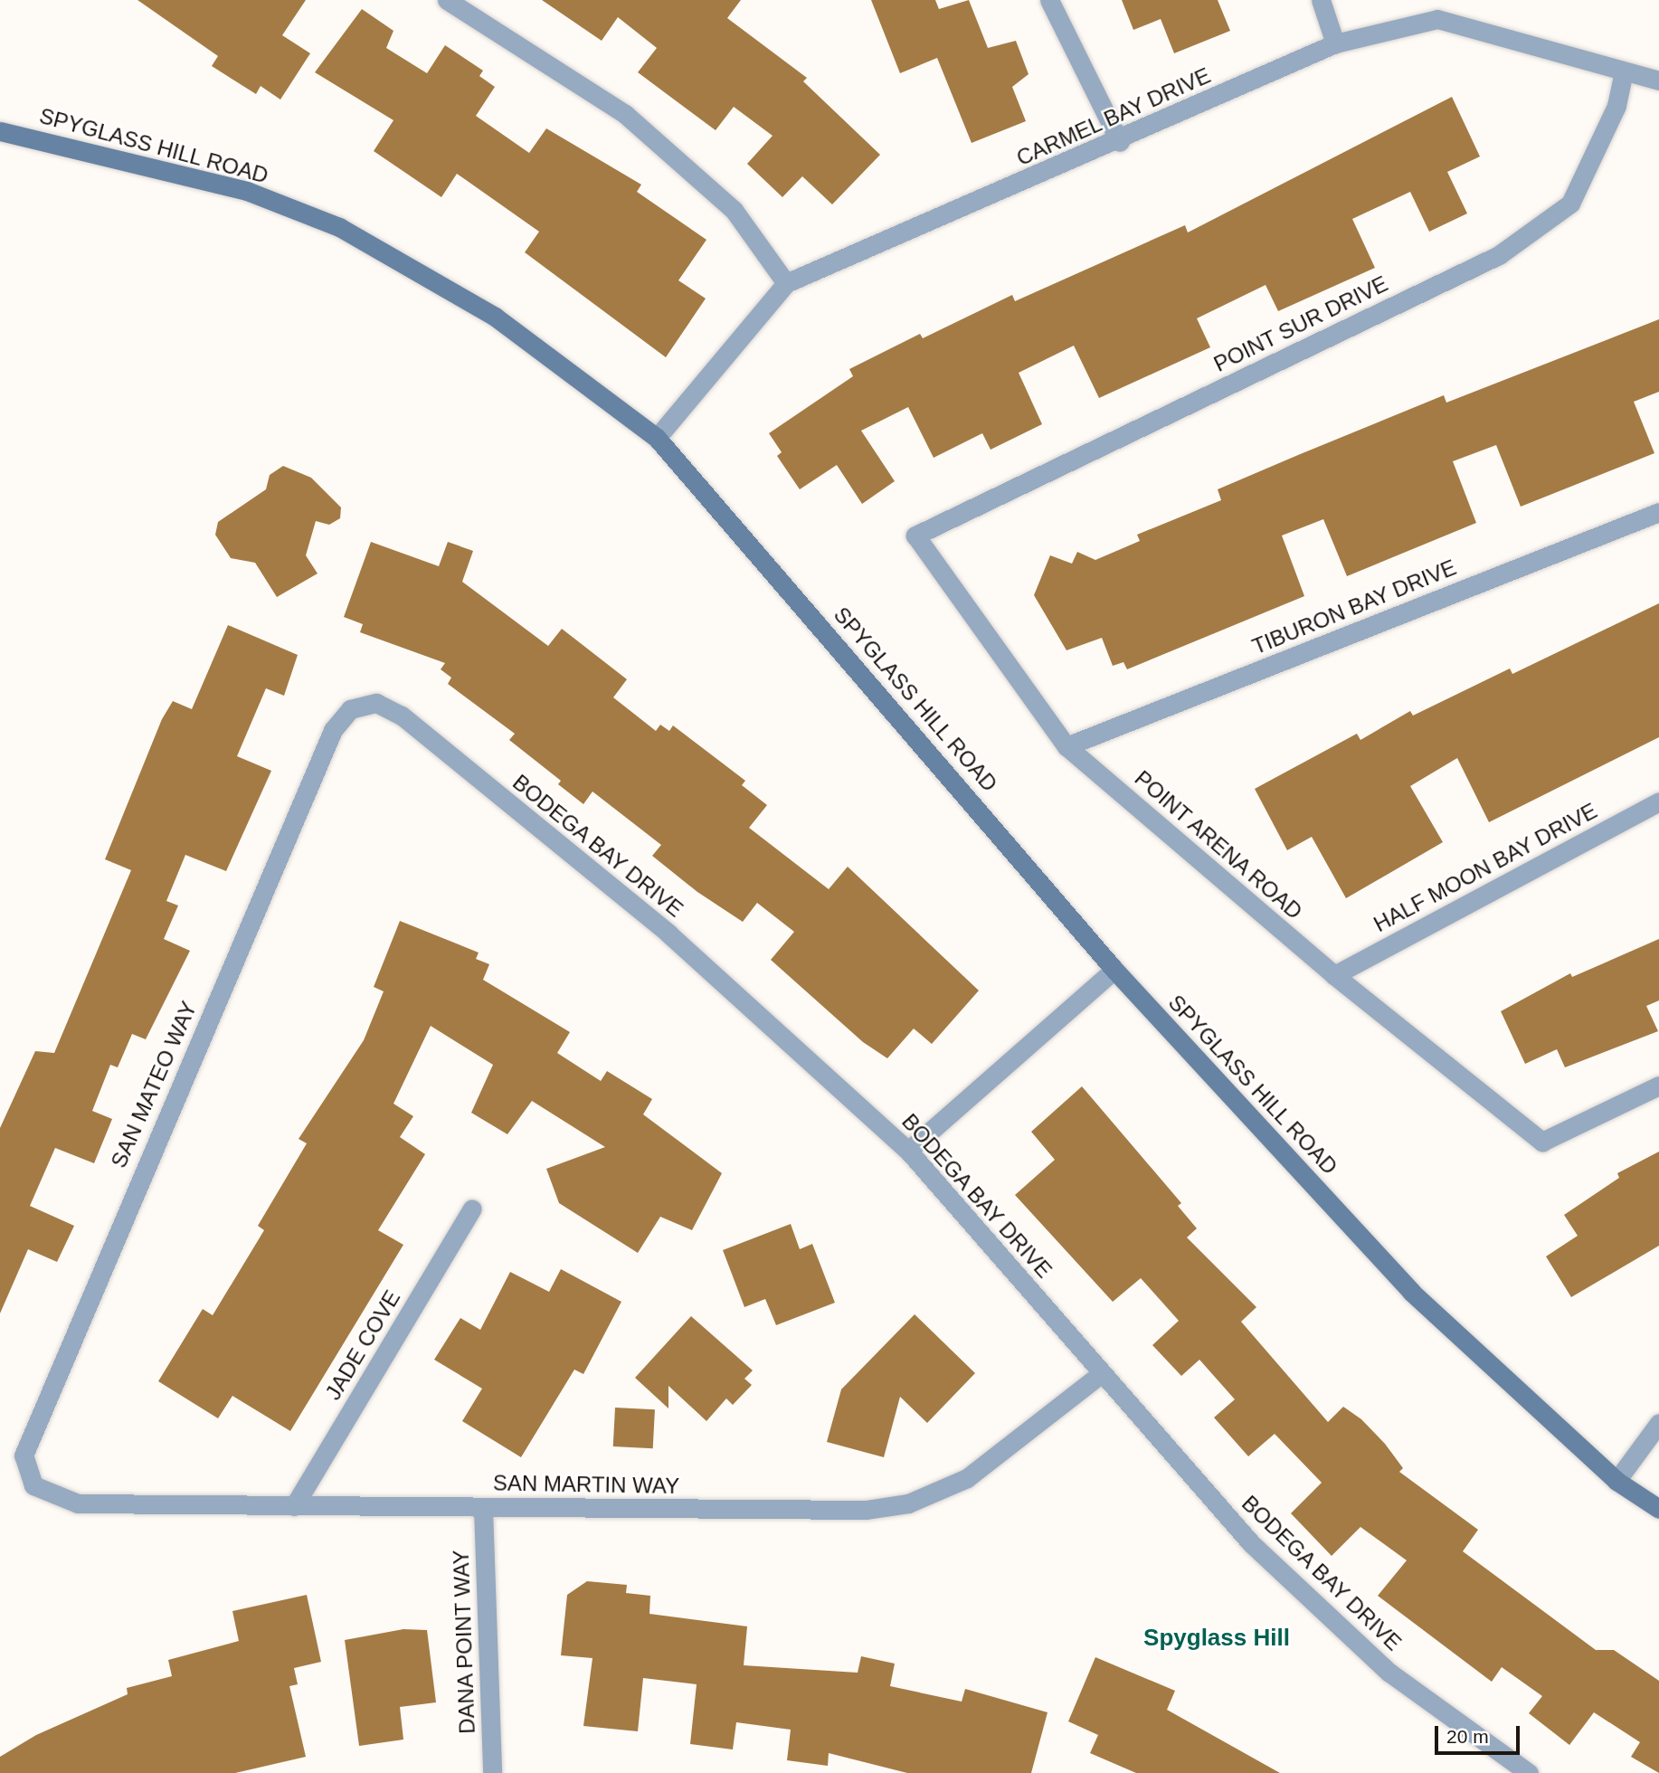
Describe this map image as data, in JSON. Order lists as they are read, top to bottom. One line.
{"streets":{"main road":["SPYGLASS HILL ROAD"],"street":["CARMEL BAY DRIVE","POINT SUR DRIVE","TIBURON BAY DRIVE","POINT ARENA ROAD","BODEGA BAY DRIVE","HALF MOON BAY DRIVE","SAN MATEO WAY","JADE COVE","SAN MARTIN WAY","DANA POINT WAY"]},"crossings":[["CARMEL BAY DRIVE","SPYGLASS HILL ROAD"],["CARMEL BAY DRIVE","POINT SUR DRIVE"],["POINT SUR DRIVE","POINT ARENA ROAD"],["TIBURON BAY DRIVE","POINT ARENA ROAD"],["POINT ARENA ROAD","HALF MOON BAY DRIVE"],["BODEGA BAY DRIVE","SAN MATEO WAY"],["BODEGA BAY DRIVE","SAN MARTIN WAY"],["SAN MATEO WAY","SAN MARTIN WAY"],["JADE COVE","SAN MARTIN WAY"],["SAN MARTIN WAY","DANA POINT WAY"]],"districts":["Spyglass Hill"],"scale_bar":"20 m"}
